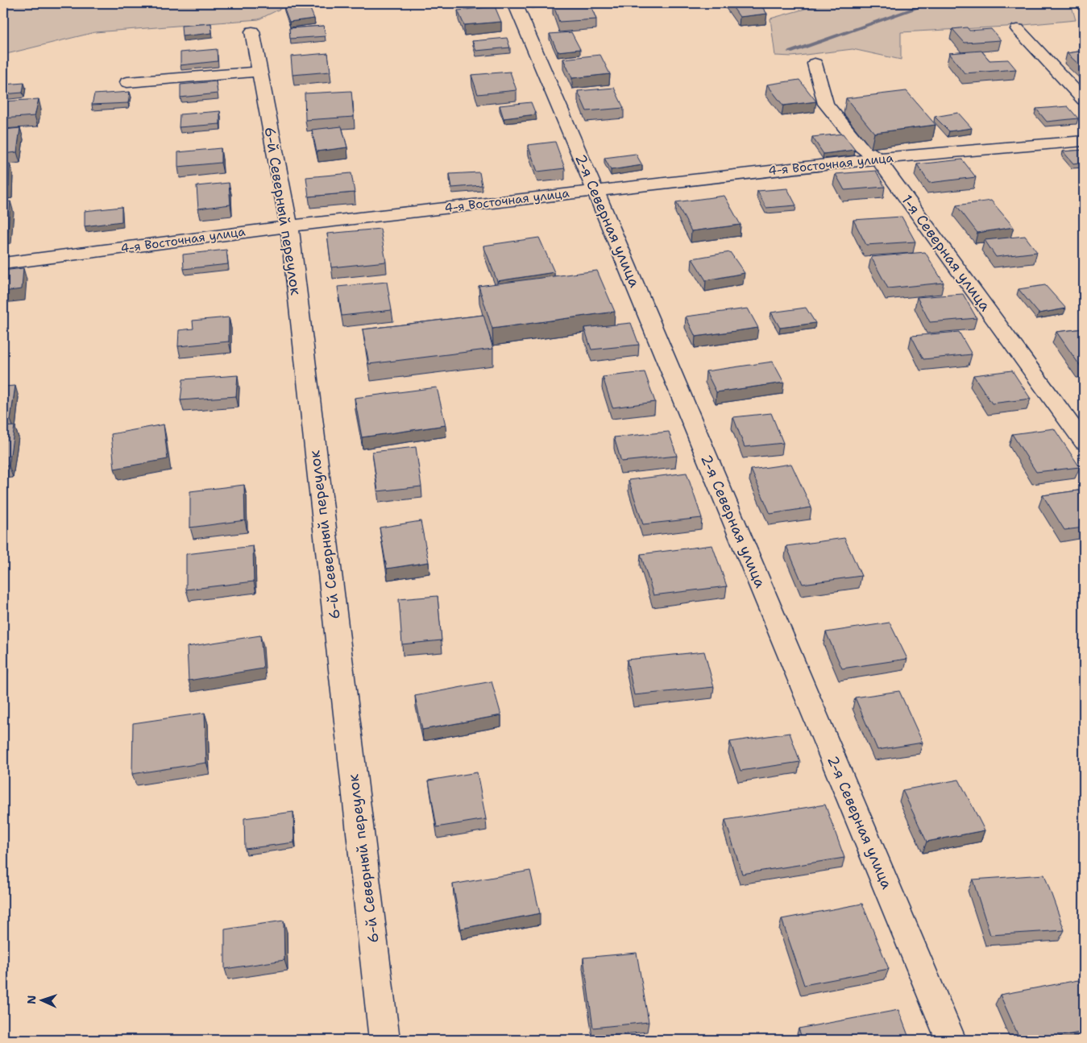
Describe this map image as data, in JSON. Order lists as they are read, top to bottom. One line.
{"streets":{"street":["4-я Восточная улица","6-й Северный переулок","2-я Северная улица","1-я Северная улица"]},"crossings":[["4-я Восточная улица","6-й Северный переулок"],["4-я Восточная улица","2-я Северная улица"],["4-я Восточная улица","1-я Северная улица"]],"north":"left"}
